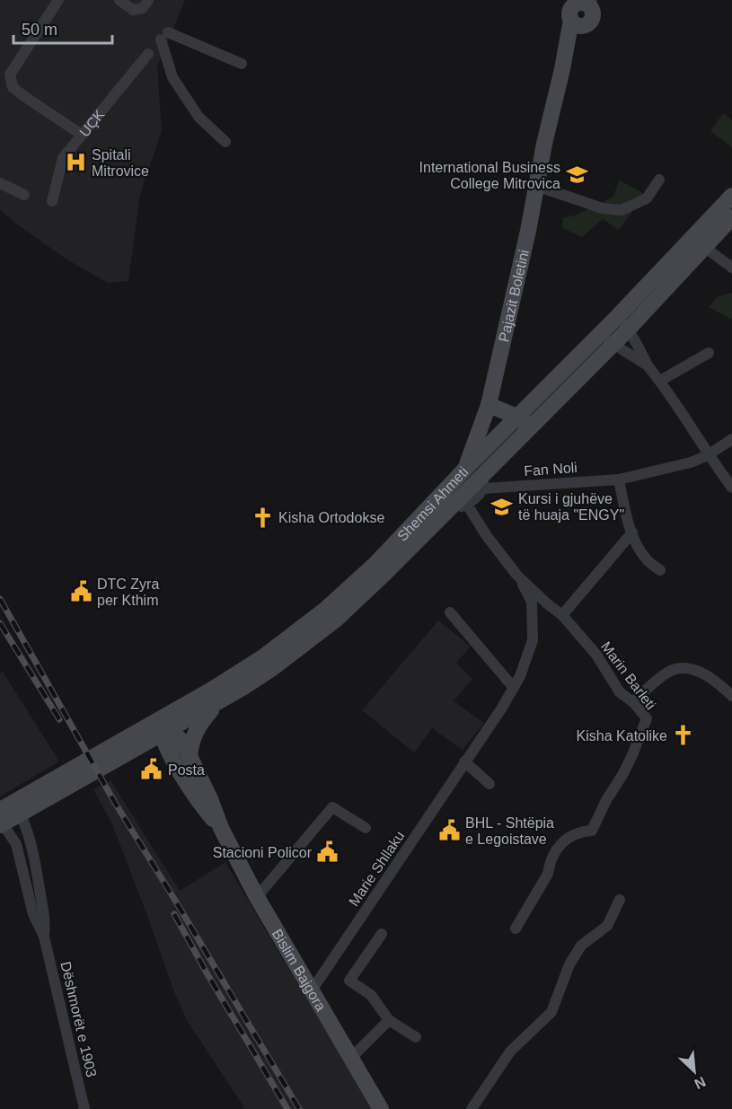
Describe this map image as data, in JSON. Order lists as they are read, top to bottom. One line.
{"streets":{"main road":["Pajazit Boletini","Shemsi Ahmeti","Bislim Bajgora"],"street":["UÇK","Fan Noli","Marin Barleti","Marie Shllaku","Dëshmorët e 1903"]},"crossings":[["Pajazit Boletini","Shemsi Ahmeti"],["Fan Noli","Shemsi Ahmeti"],["Shemsi Ahmeti","Bislim Bajgora"],["Marin Barleti","Marie Shllaku"],["Marie Shllaku","Bislim Bajgora"]],"places":{"hospital":["Spitali Mitrovice"],"school or university":["International Business College Mitrovica","Kursi i gjuhëve të huaja \"ENGY\""],"church":["Kisha Ortodokse","Kisha Katolike"],"public building":["DTC Zyra per Kthim","Posta","BHL - Shtëpia e Legoistave","Stacioni Policor"]},"scale_bar":"50 m","north":"bottom right"}
